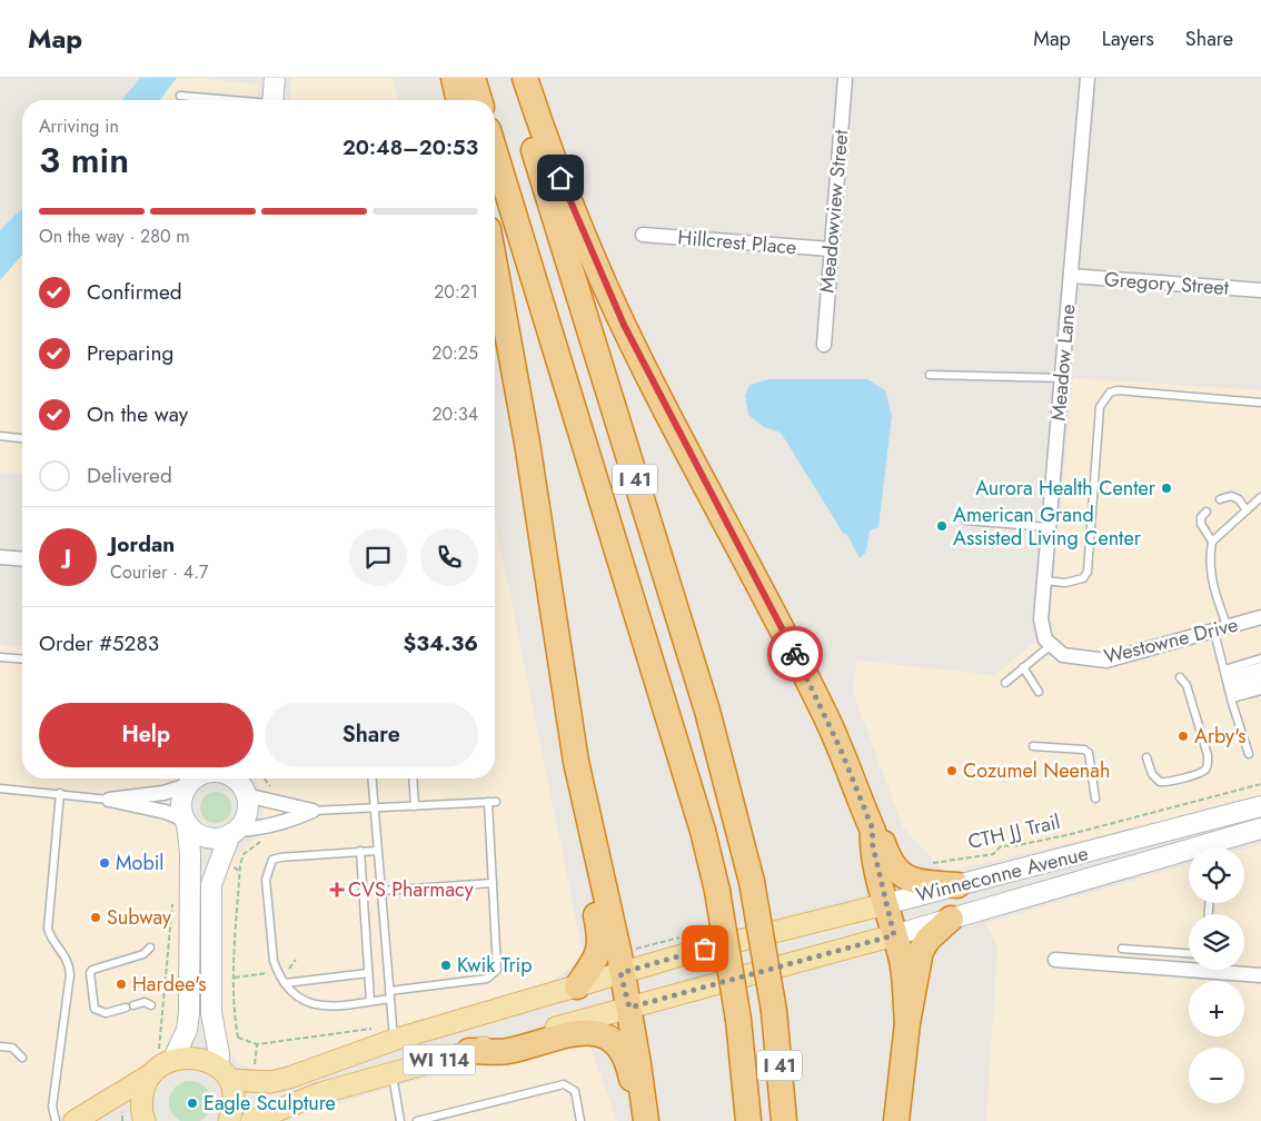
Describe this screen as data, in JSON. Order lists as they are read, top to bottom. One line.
{"streets":{"highway":["I 41"],"main road":["Winneconne Avenue","WI 114"],"street":["Meadowview Street","Hillcrest Place","Gregory Street","Meadow Lane","Westowne Drive"],"path":["CTH JJ Trail"]},"crossings":[["Meadowview Street","Hillcrest Place"],["Gregory Street","Meadow Lane"],["Meadow Lane","Westowne Drive"]],"places":{"other":["Aurora Health Center","American Grand Assisted Living Center","Arby's","Cozumel Neenah","Mobil","Subway","Kwik Trip","Hardee's","Eagle Sculpture"],"health":["CVS Pharmacy"]},"page":{"header":"Map","nav":["Map","Layers","Share"],"heading":["3 min","Arriving in","20:48–20:53"],"panel":["Jordan","Courier · 4.7","Order #5283","$34.36"],"bar":"On the way · 280 m","list":[["Confirmed","20:21"],["Preparing","20:25"],["On the way","20:34"],"Delivered"],"round":"J","buttons":["Help","Share"],"map_buttons":["+","−"]}}
